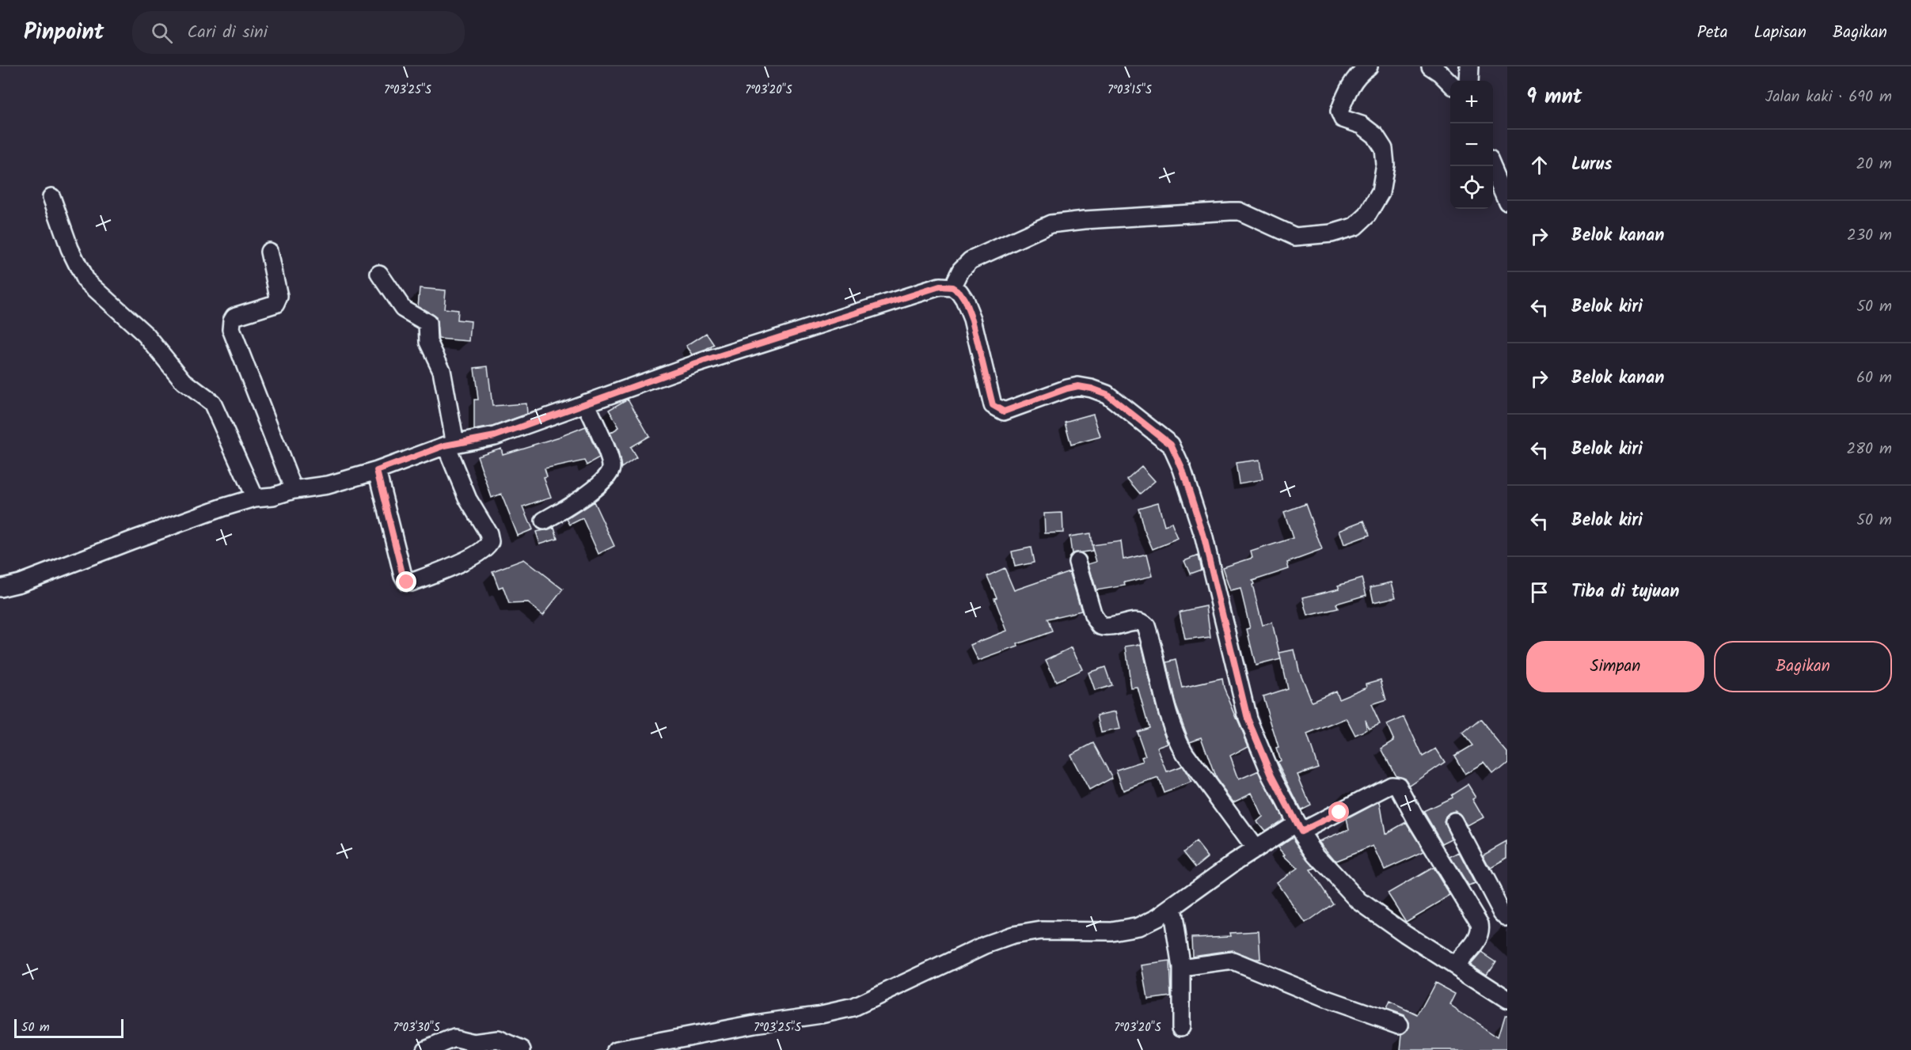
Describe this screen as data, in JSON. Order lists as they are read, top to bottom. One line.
{"scale_bar":"50 m","page":{"header":"Pinpoint","search":"Cari di sini","nav":["Peta","Lapisan","Bagikan"],"heading":["9 mnt","Jalan kaki · 690 m"],"map_buttons":["+","−"],"list":[["Lurus","20 m"],["Belok kanan","230 m"],["Belok kiri","50 m"],["Belok kanan","60 m"],["Belok kiri","280 m"],["Belok kiri","50 m"],"Tiba di tujuan"],"buttons":["Simpan","Bagikan"],"scale":"50 m"},"coordinates":["7°03'25\"S","7°03'20\"S","7°03'15\"S","7°03'30\"S"]}
